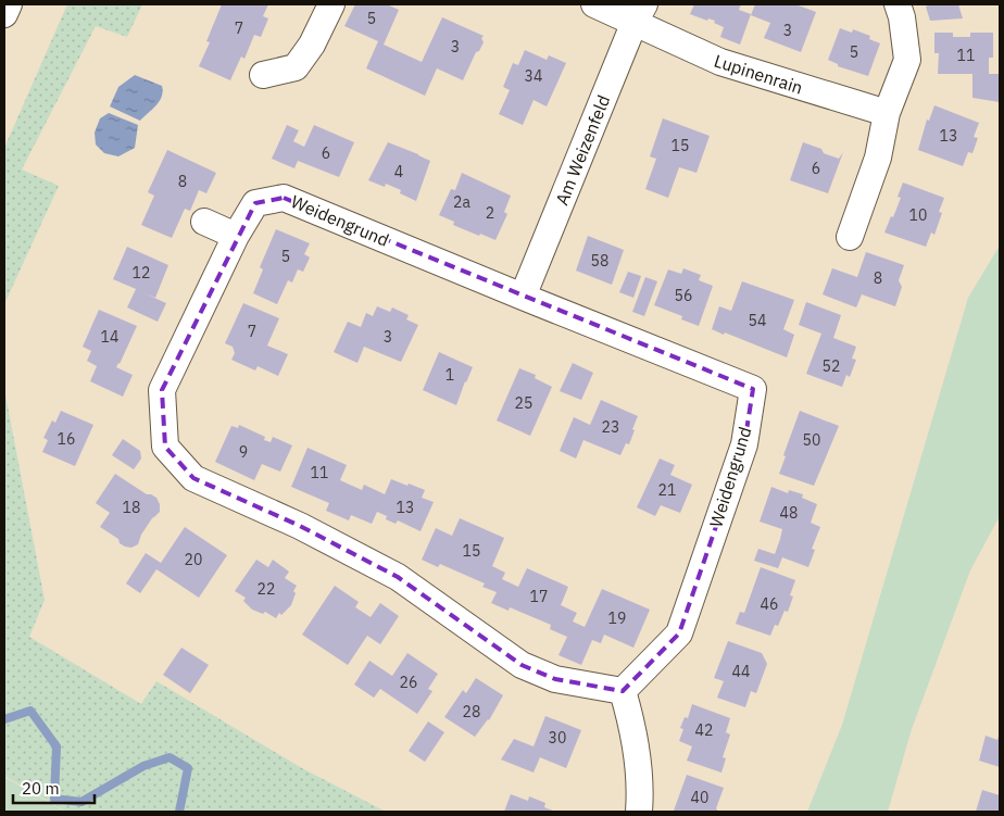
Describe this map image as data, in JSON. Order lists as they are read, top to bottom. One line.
{"streets":{"street":["Lupinenrain","Am Weizenfeld","Weidengrund"]},"crossings":[["Lupinenrain","Am Weizenfeld"],["Am Weizenfeld","Weidengrund"]],"house_numbers":["5","7","3","3","5","11","34","13","15","6","6","4","8","2a","2","10","5","58","12","8","56","54","7","14","3","52","1","25","23","16","50","9","11","21","18","13","48","15","20","22","17","46","19","44","26","28","42","30","40"],"scale_bar":"20 m"}
